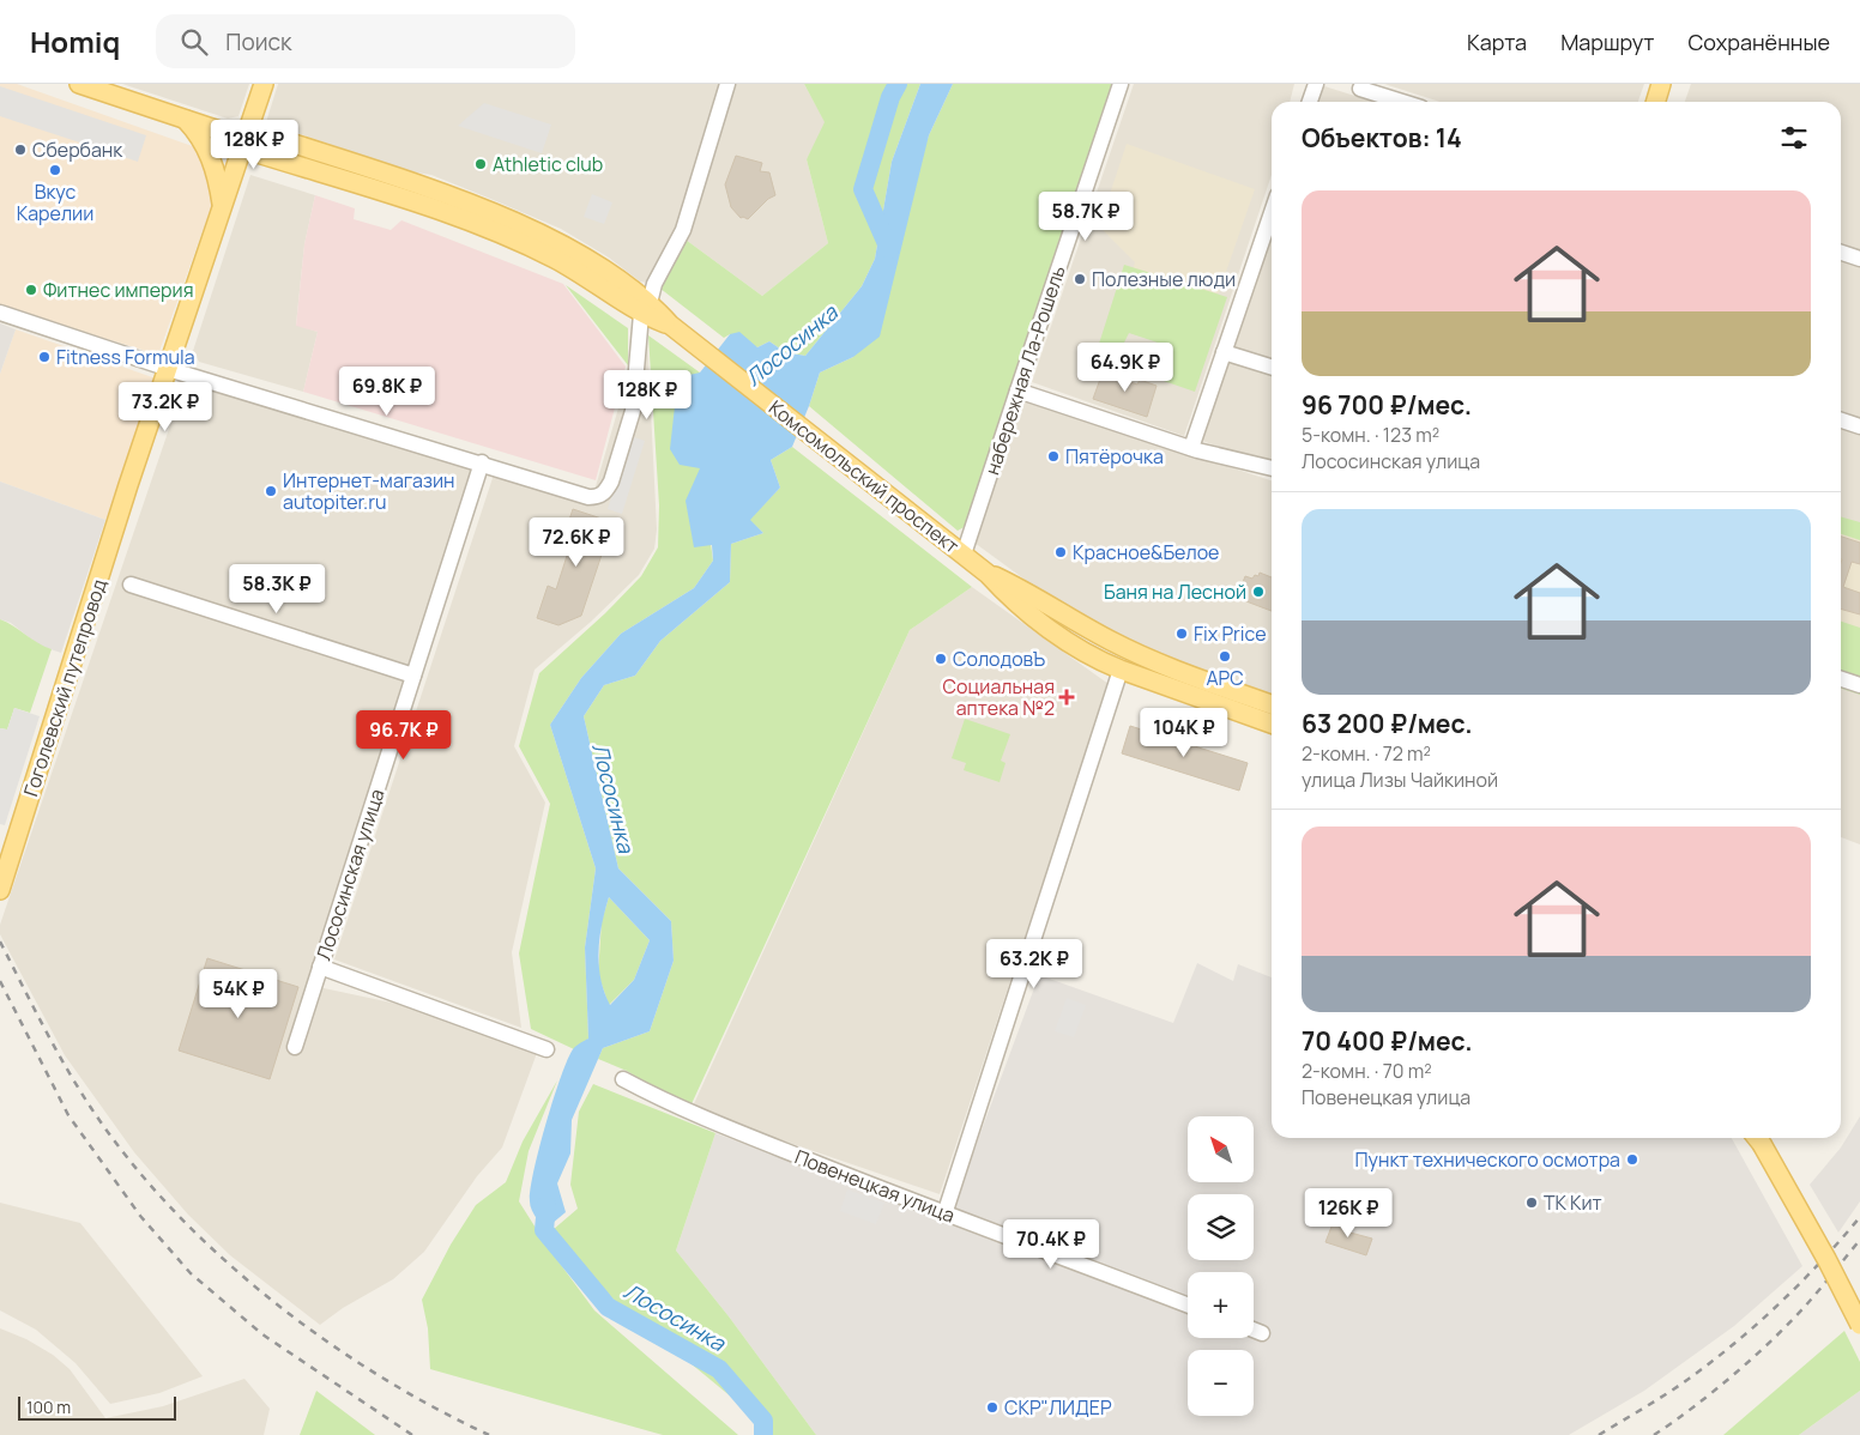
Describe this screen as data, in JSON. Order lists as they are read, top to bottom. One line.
{"streets":{"main road":["Комсомольский проспект","Гоголевский путепровод"],"street":["набережная Ла-Рошель","Лососинская улица","Повенецкая улица"]},"crossings":[["набережная Ла-Рошель","Комсомольский проспект"],["Комсомольский проспект","Гоголевский путепровод"]],"water":["Лососинка"],"places":{"other":["Сбербанк","Athletic club","Вкус Карелии","Полезные люди","Фитнес империя","Fitness Formula","Пятёрочка","Интернет-магазин autopiter.ru","Красное&Белое","Баня на Лесной","Fix Price","АРС","СолодовЪ","Пункт технического осмотра","ТК Кит","СКР\"ЛИДЕР"],"health":["Социальная аптека №2"]},"scale_bar":"100 m","north":"top left","page":{"header":"Homiq","search":"Поиск","nav":["Карта","Маршрут","Сохранённые"],"heading":"Объектов: 14","price":["128K ₽","58.7K ₽","64.9K ₽","69.8K ₽","128K ₽","73.2K ₽","72.6K ₽","58.3K ₽","104K ₽","96.7K ₽","63.2K ₽","54K ₽","126K ₽","70.4K ₽"],"list":[{"name":"96 700 ₽/мес.","note":"5-комн. · 123 m² · Лососинская улица"},{"name":"63 200 ₽/мес.","note":"2-комн. · 72 m² · улица Лизы Чайкиной"},{"name":"70 400 ₽/мес.","note":"2-комн. · 70 m² · Повенецкая улица"}],"map_buttons":["+","−"],"scale":"100 m"}}
